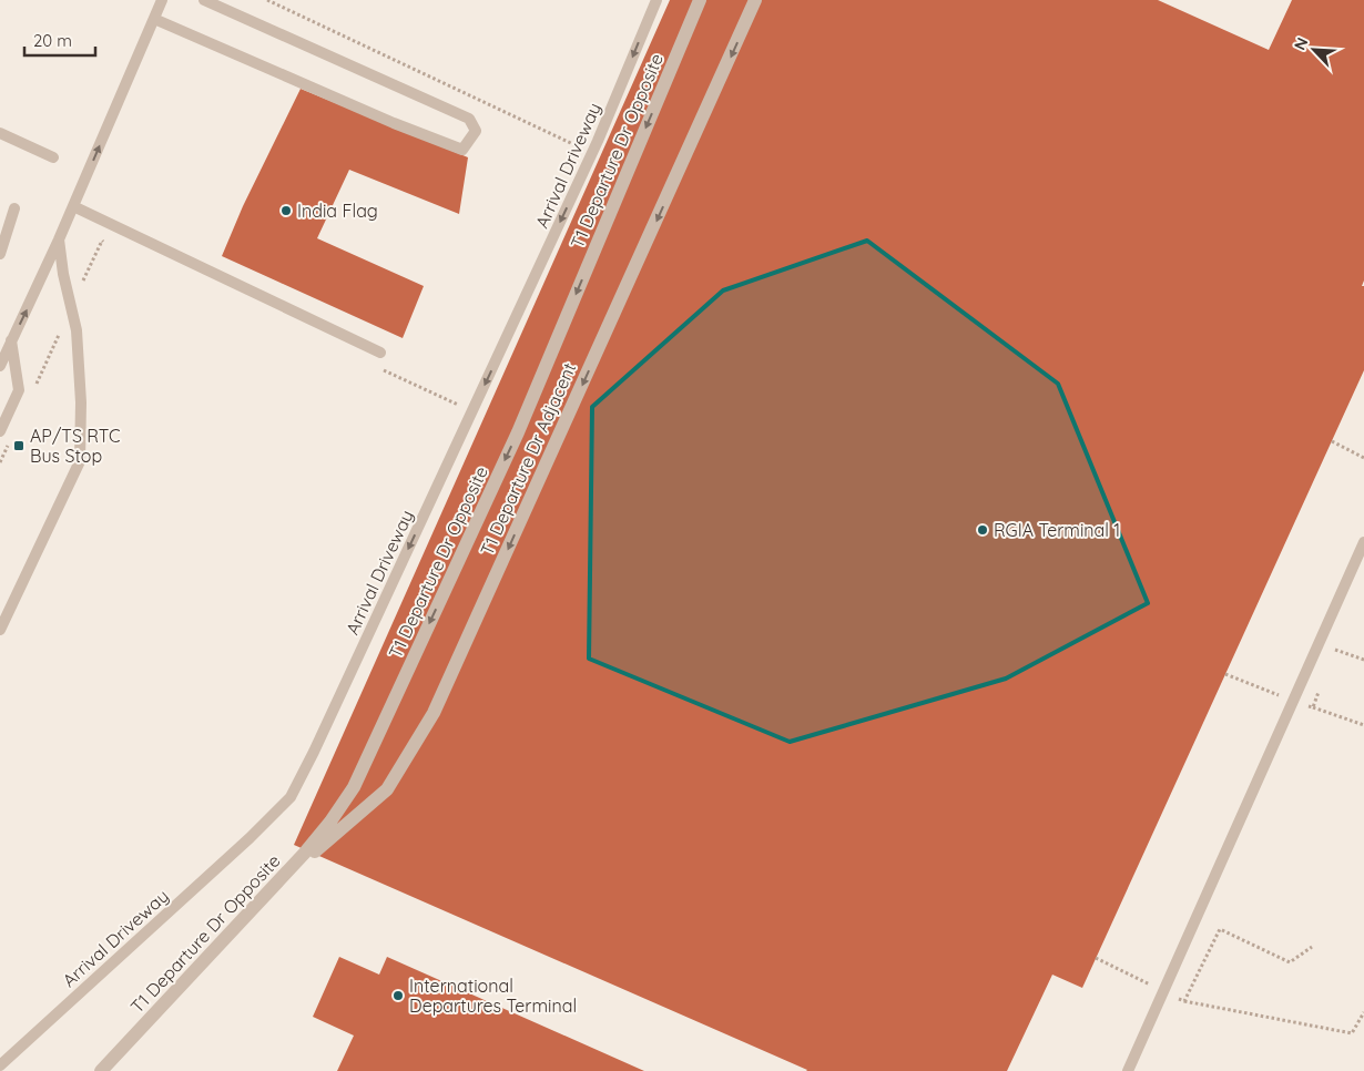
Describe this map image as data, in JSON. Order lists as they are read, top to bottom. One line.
{"streets":{"street":["T1 Departure Dr Opposite","T1 Departure Dr Adjacent"],"lane":["Arrival Driveway"]},"crossings":[["T1 Departure Dr Opposite","T1 Departure Dr Adjacent"]],"one_way":["T1 Departure Dr Opposite","Arrival Driveway","T1 Departure Dr Adjacent"],"places":{"other":["India Flag","RGIA Terminal 1","International Departures Terminal"],"transit":["AP/TS RTC Bus Stop"]},"scale_bar":"20 m","north":"top left"}
